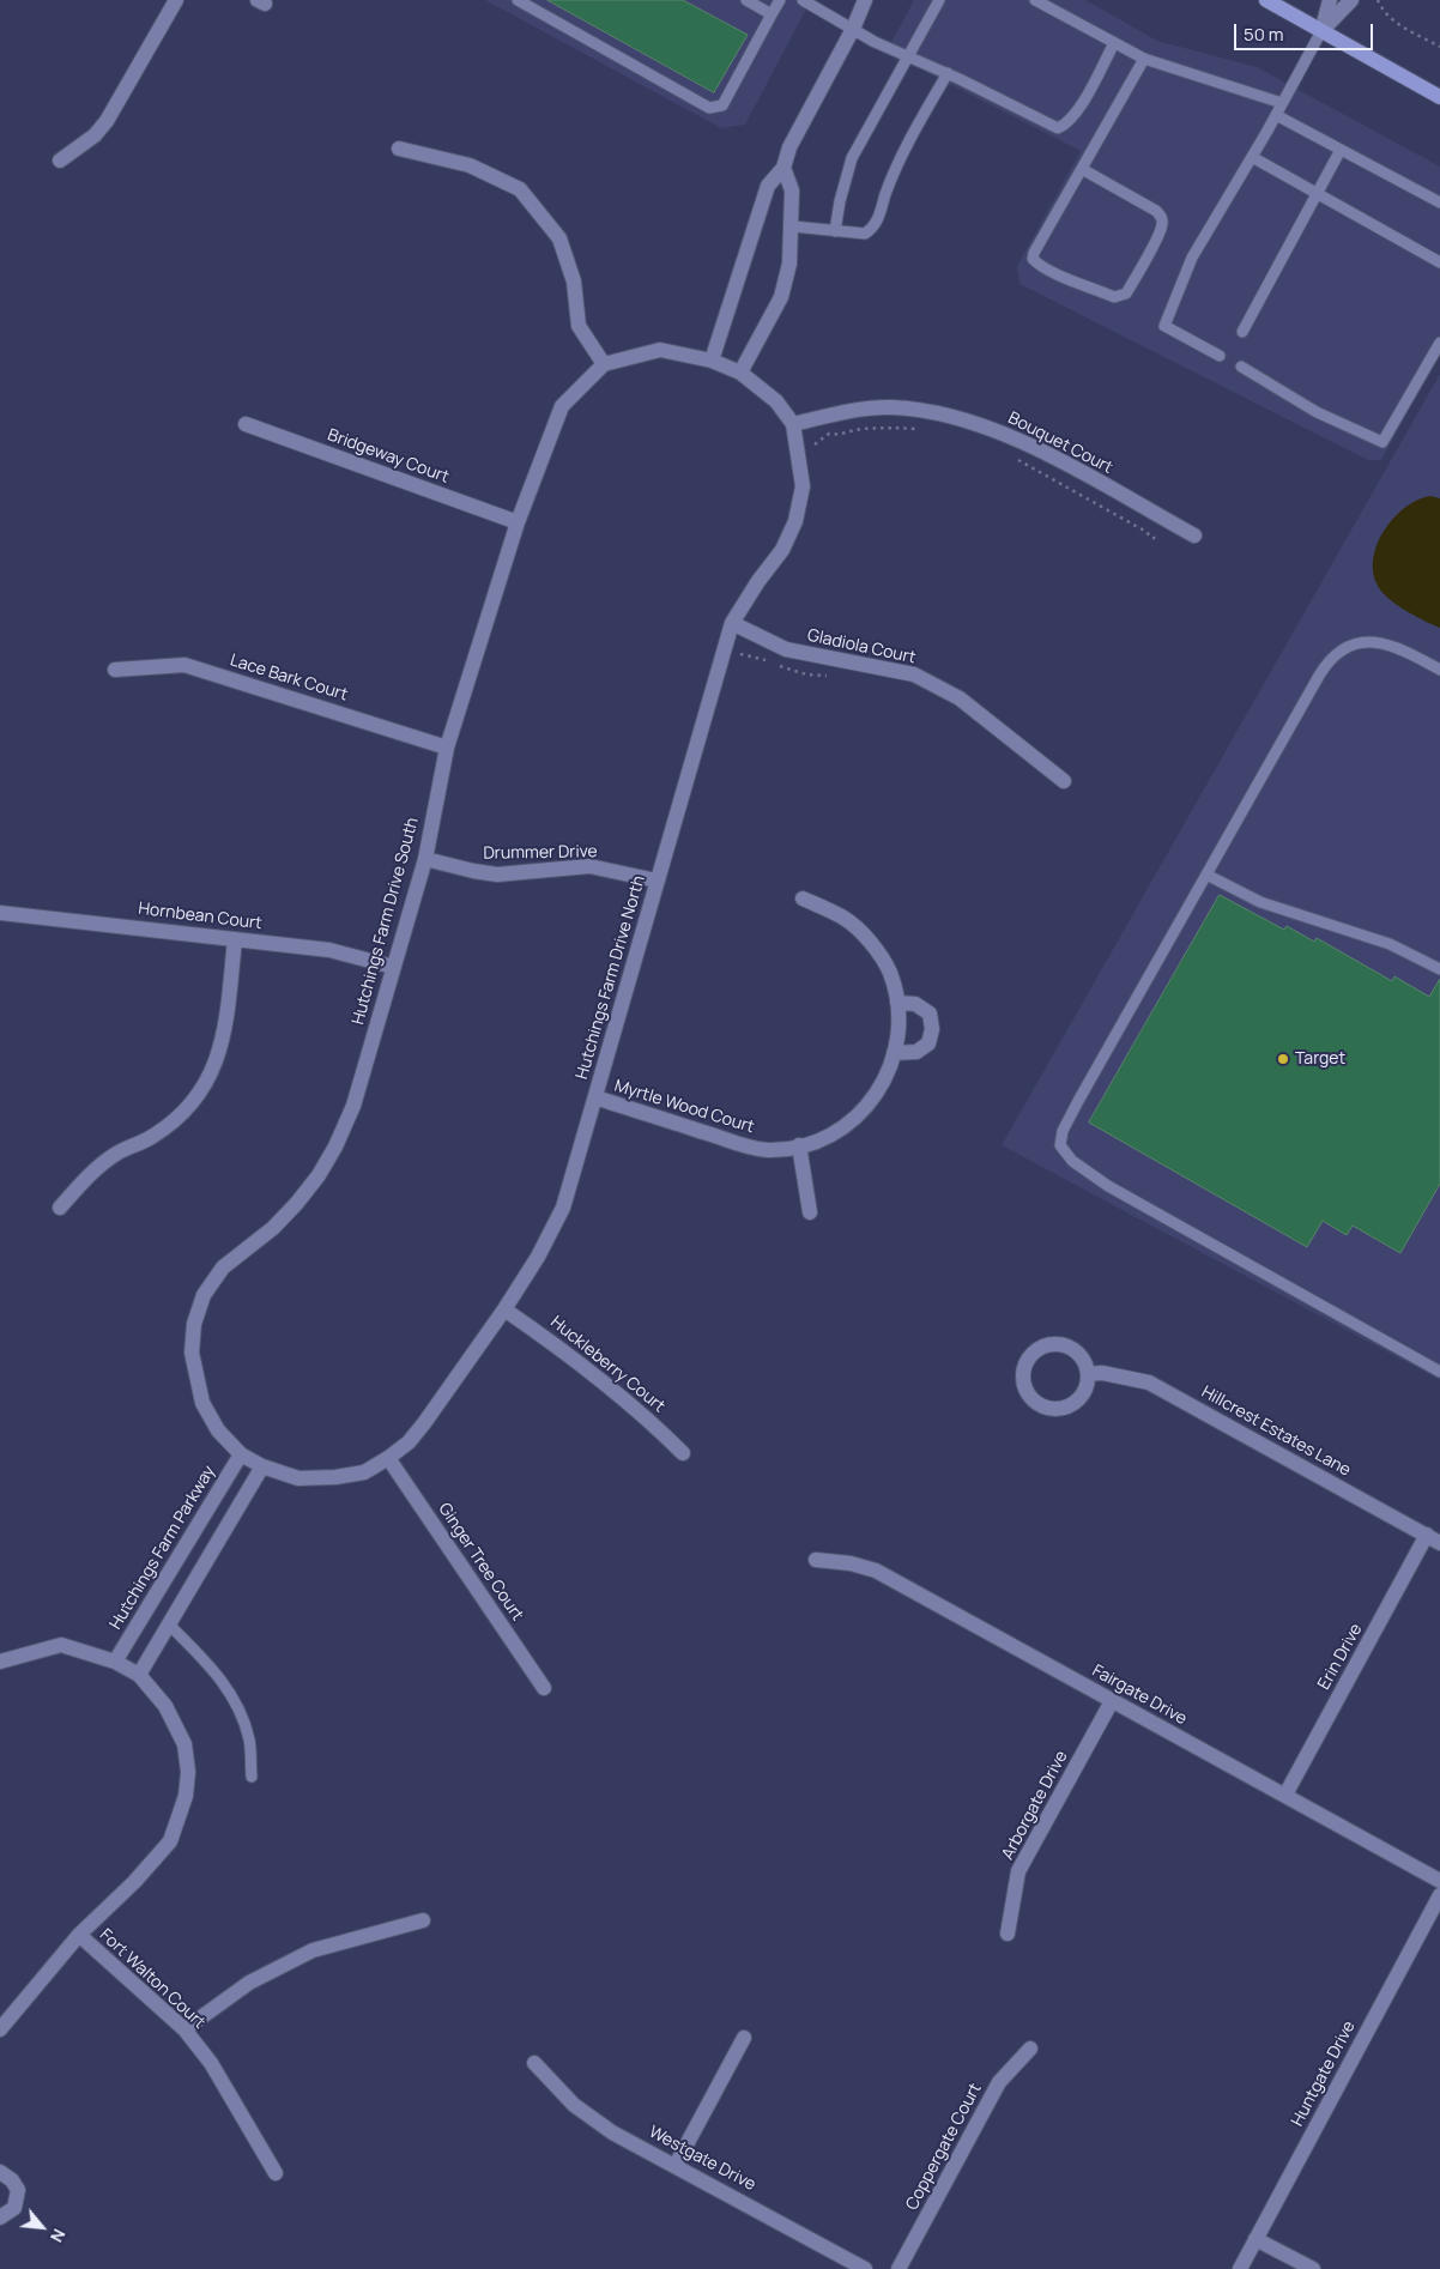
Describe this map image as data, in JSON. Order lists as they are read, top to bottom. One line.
{"streets":{"street":["Bouquet Court","Bridgeway Court","Gladiola Court","Lace Bark Court","Drummer Drive","Hornbean Court","Hutchings Farm Drive South","Hutchings Farm Drive North","Myrtle Wood Court","Huckleberry Court","Hillcrest Estates Lane","Hutchings Farm Parkway","Ginger Tree Court","Erin Drive","Fairgate Drive","Arborgate Drive","Fort Walton Court","Huntgate Drive","Coppergate Court","Westgate Drive"]},"crossings":[["Bouquet Court","Hutchings Farm Drive North"],["Bridgeway Court","Hutchings Farm Drive South"],["Gladiola Court","Hutchings Farm Drive North"],["Lace Bark Court","Hutchings Farm Drive South"],["Drummer Drive","Hutchings Farm Drive South"],["Drummer Drive","Hutchings Farm Drive North"],["Hornbean Court","Hutchings Farm Drive South"],["Hutchings Farm Drive South","Hutchings Farm Drive North"],["Hutchings Farm Drive South","Hutchings Farm Parkway"],["Hutchings Farm Drive North","Myrtle Wood Court"],["Hutchings Farm Drive North","Huckleberry Court"],["Hutchings Farm Drive North","Hutchings Farm Parkway"],["Hutchings Farm Drive North","Ginger Tree Court"],["Hillcrest Estates Lane","Erin Drive"],["Erin Drive","Fairgate Drive"],["Fairgate Drive","Arborgate Drive"]],"places":["Target"],"scale_bar":"50 m","north":"bottom right"}
